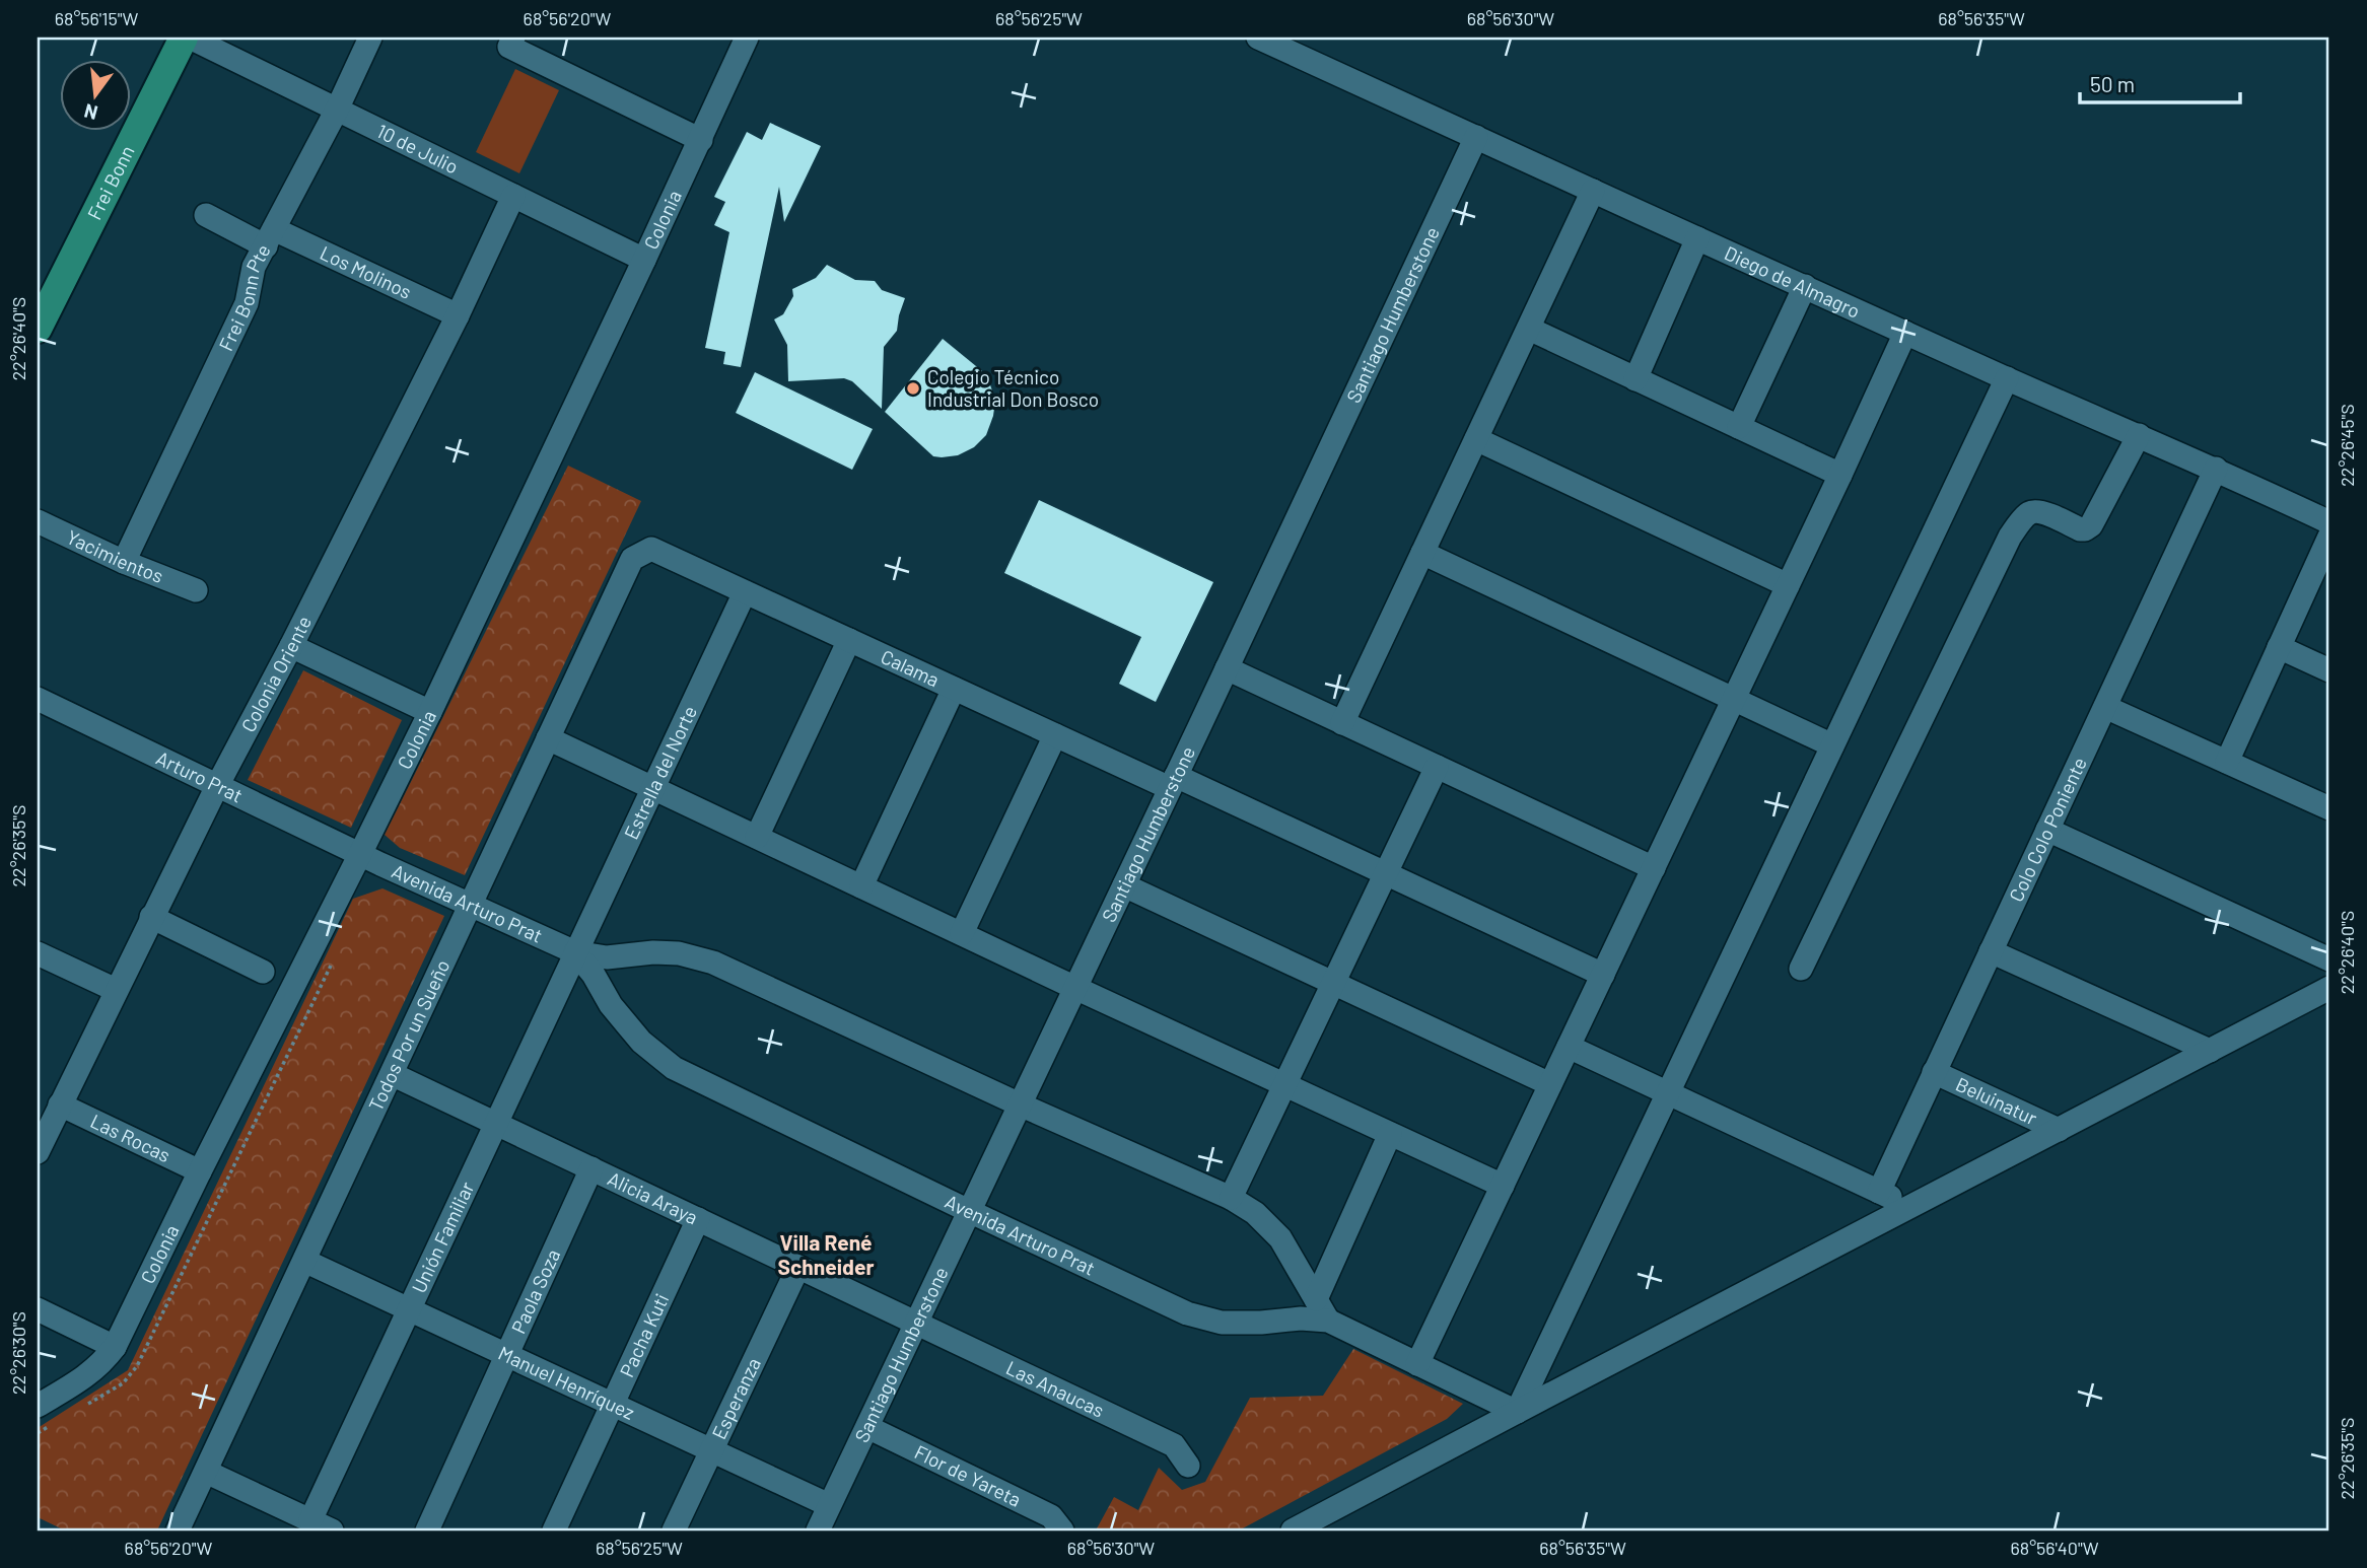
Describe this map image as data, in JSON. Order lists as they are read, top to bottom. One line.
{"streets":{"main road":["Frei Bonn"],"street":["10 de Julio","Colonia","Los Molinos","Diego de Almagro","Frei Bonn Pte","Santiago Humberstone","Yacimientos","Calama","Colonia Oriente","Estrella del Norte","Arturo Prat","Colo Colo Poniente","Avenida Arturo Prat","Todos Por un Sueño","Beluinatur","Las Rocas","Alicia Araya","Unión Familiar","Paola Soza","Pacha Kuti","Manuel Henríquez","Las Anaucas","Esperanza","Flor de Yareta"]},"crossings":[["10 de Julio","Colonia"],["10 de Julio","Frei Bonn Pte"],["10 de Julio","Colonia Oriente"],["Colonia","Arturo Prat"],["Colonia","Avenida Arturo Prat"],["Colonia","Las Rocas"],["Los Molinos","Frei Bonn Pte"],["Los Molinos","Colonia Oriente"],["Diego de Almagro","Santiago Humberstone"],["Diego de Almagro","Colo Colo Poniente"],["Frei Bonn Pte","Yacimientos"],["Santiago Humberstone","Calama"],["Santiago Humberstone","Avenida Arturo Prat"],["Santiago Humberstone","Alicia Araya"],["Santiago Humberstone","Manuel Henríquez"],["Santiago Humberstone","Las Anaucas"],["Santiago Humberstone","Flor de Yareta"],["Calama","Estrella del Norte"],["Calama","Todos Por un Sueño"],["Colonia Oriente","Arturo Prat"],["Colonia Oriente","Las Rocas"],["Estrella del Norte","Avenida Arturo Prat"],["Estrella del Norte","Unión Familiar"],["Arturo Prat","Avenida Arturo Prat"],["Colo Colo Poniente","Beluinatur"],["Avenida Arturo Prat","Todos Por un Sueño"],["Avenida Arturo Prat","Unión Familiar"],["Todos Por un Sueño","Alicia Araya"],["Todos Por un Sueño","Manuel Henríquez"],["Alicia Araya","Unión Familiar"],["Alicia Araya","Paola Soza"],["Alicia Araya","Pacha Kuti"],["Alicia Araya","Las Anaucas"],["Alicia Araya","Esperanza"],["Unión Familiar","Manuel Henríquez"],["Paola Soza","Manuel Henríquez"],["Pacha Kuti","Manuel Henríquez"],["Manuel Henríquez","Esperanza"]],"districts":["Villa René Schneider"],"places":["Colegio Técnico Industrial Don Bosco"],"scale_bar":"50 m","north":"bottom","coordinates":["68°56'15\"W","68°56'20\"W","68°56'25\"W","68°56'30\"W","68°56'35\"W","22°26'40\"S","22°26'45\"S","22°26'35\"S","22°26'30\"S","68°56'40\"W"]}
